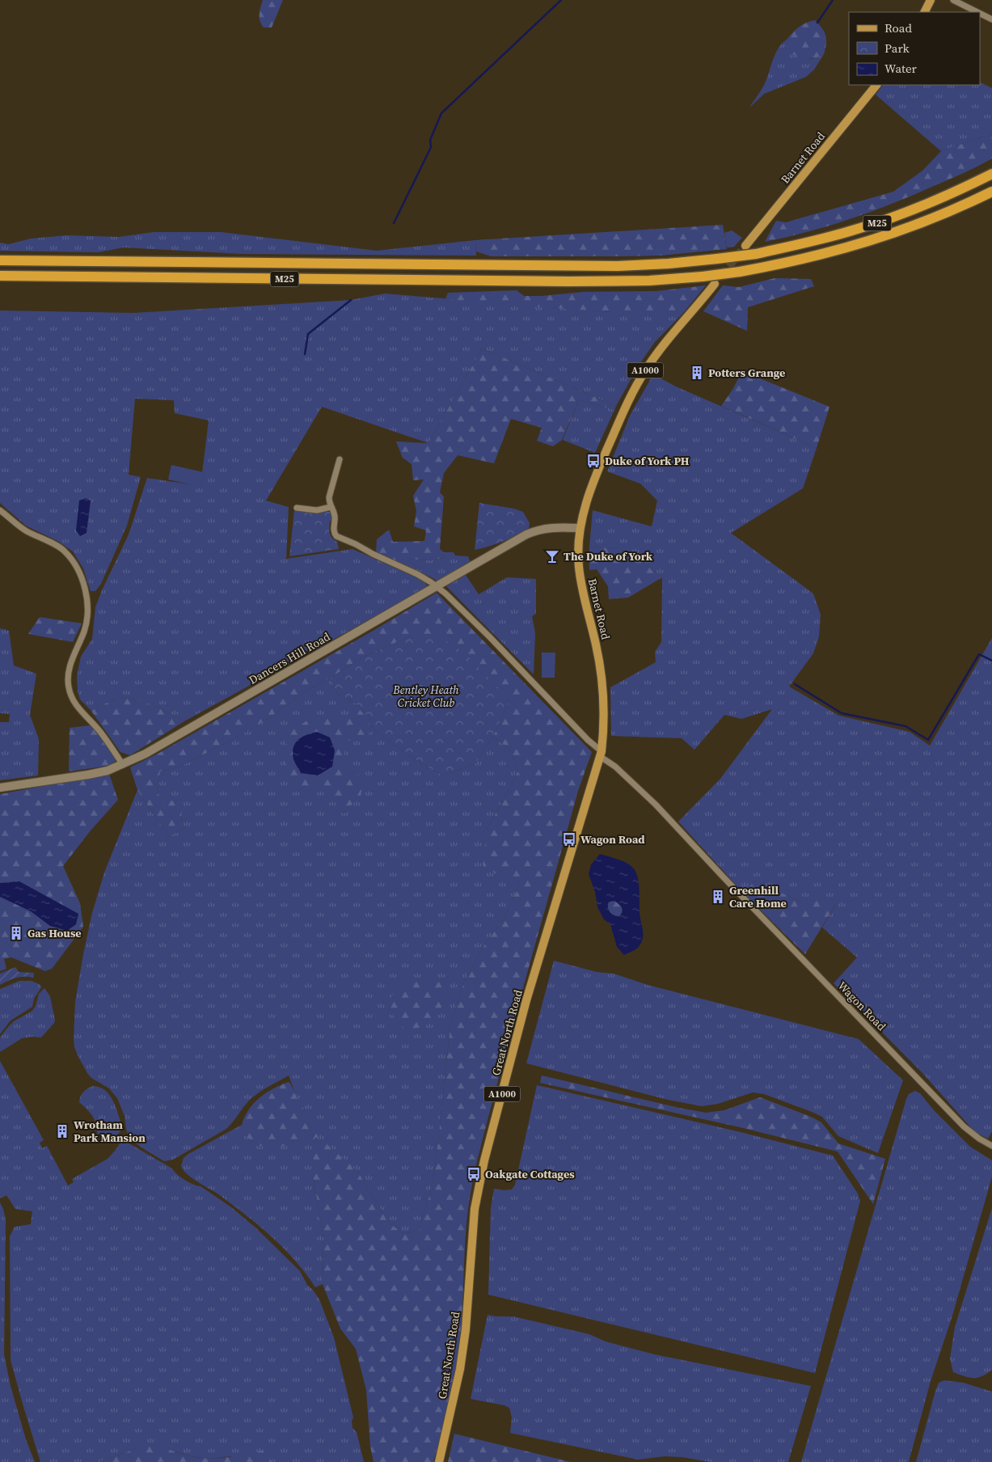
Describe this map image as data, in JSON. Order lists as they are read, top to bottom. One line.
{"streets":{"highway":["M25"],"main road":["Barnet Road","A1000","Great North Road"],"street":["Dancers Hill Road","Wagon Road"]},"crossings":[["Barnet Road","Dancers Hill Road"],["Barnet Road","Great North Road"],["Dancers Hill Road","Wagon Road"],["Wagon Road","Great North Road"]],"parks":["Bentley Heath Cricket Club"],"places":{"building":["Potters Grange","Greenhill Care Home","Gas House","Wrotham Park Mansion"],"bus stop":["Duke of York PH","Wagon Road","Oakgate Cottages"],"bar":["The Duke of York"]},"legend":["Road","Park","Water"]}
